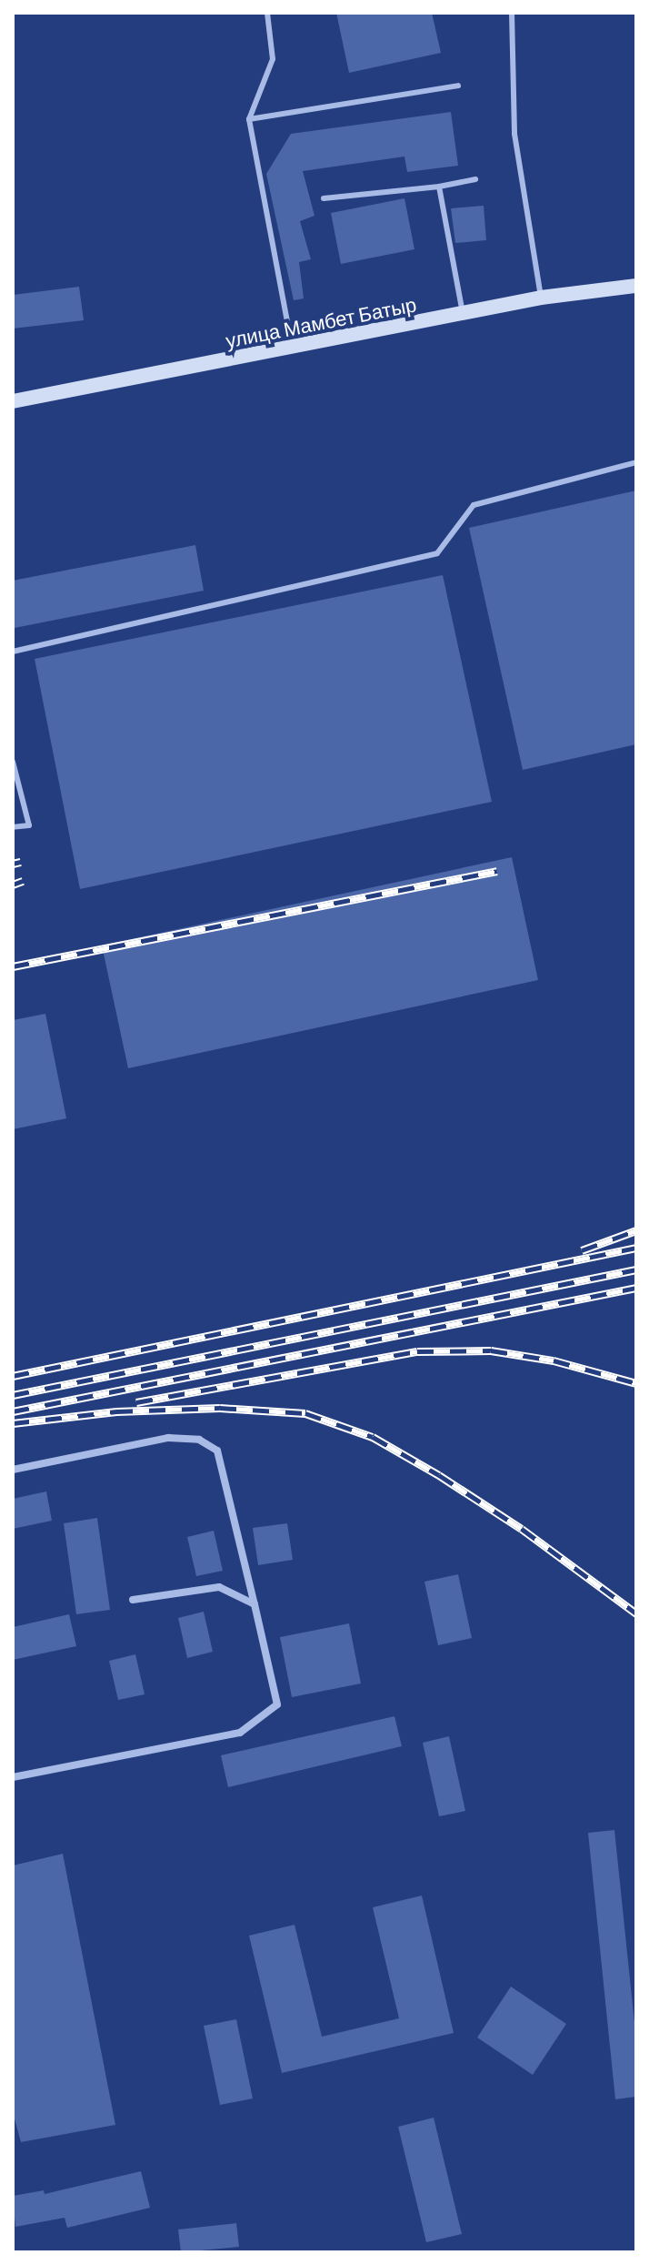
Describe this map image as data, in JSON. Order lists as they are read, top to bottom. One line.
{"streets":{"main road":["улица Мамбет Батыр"]}}
